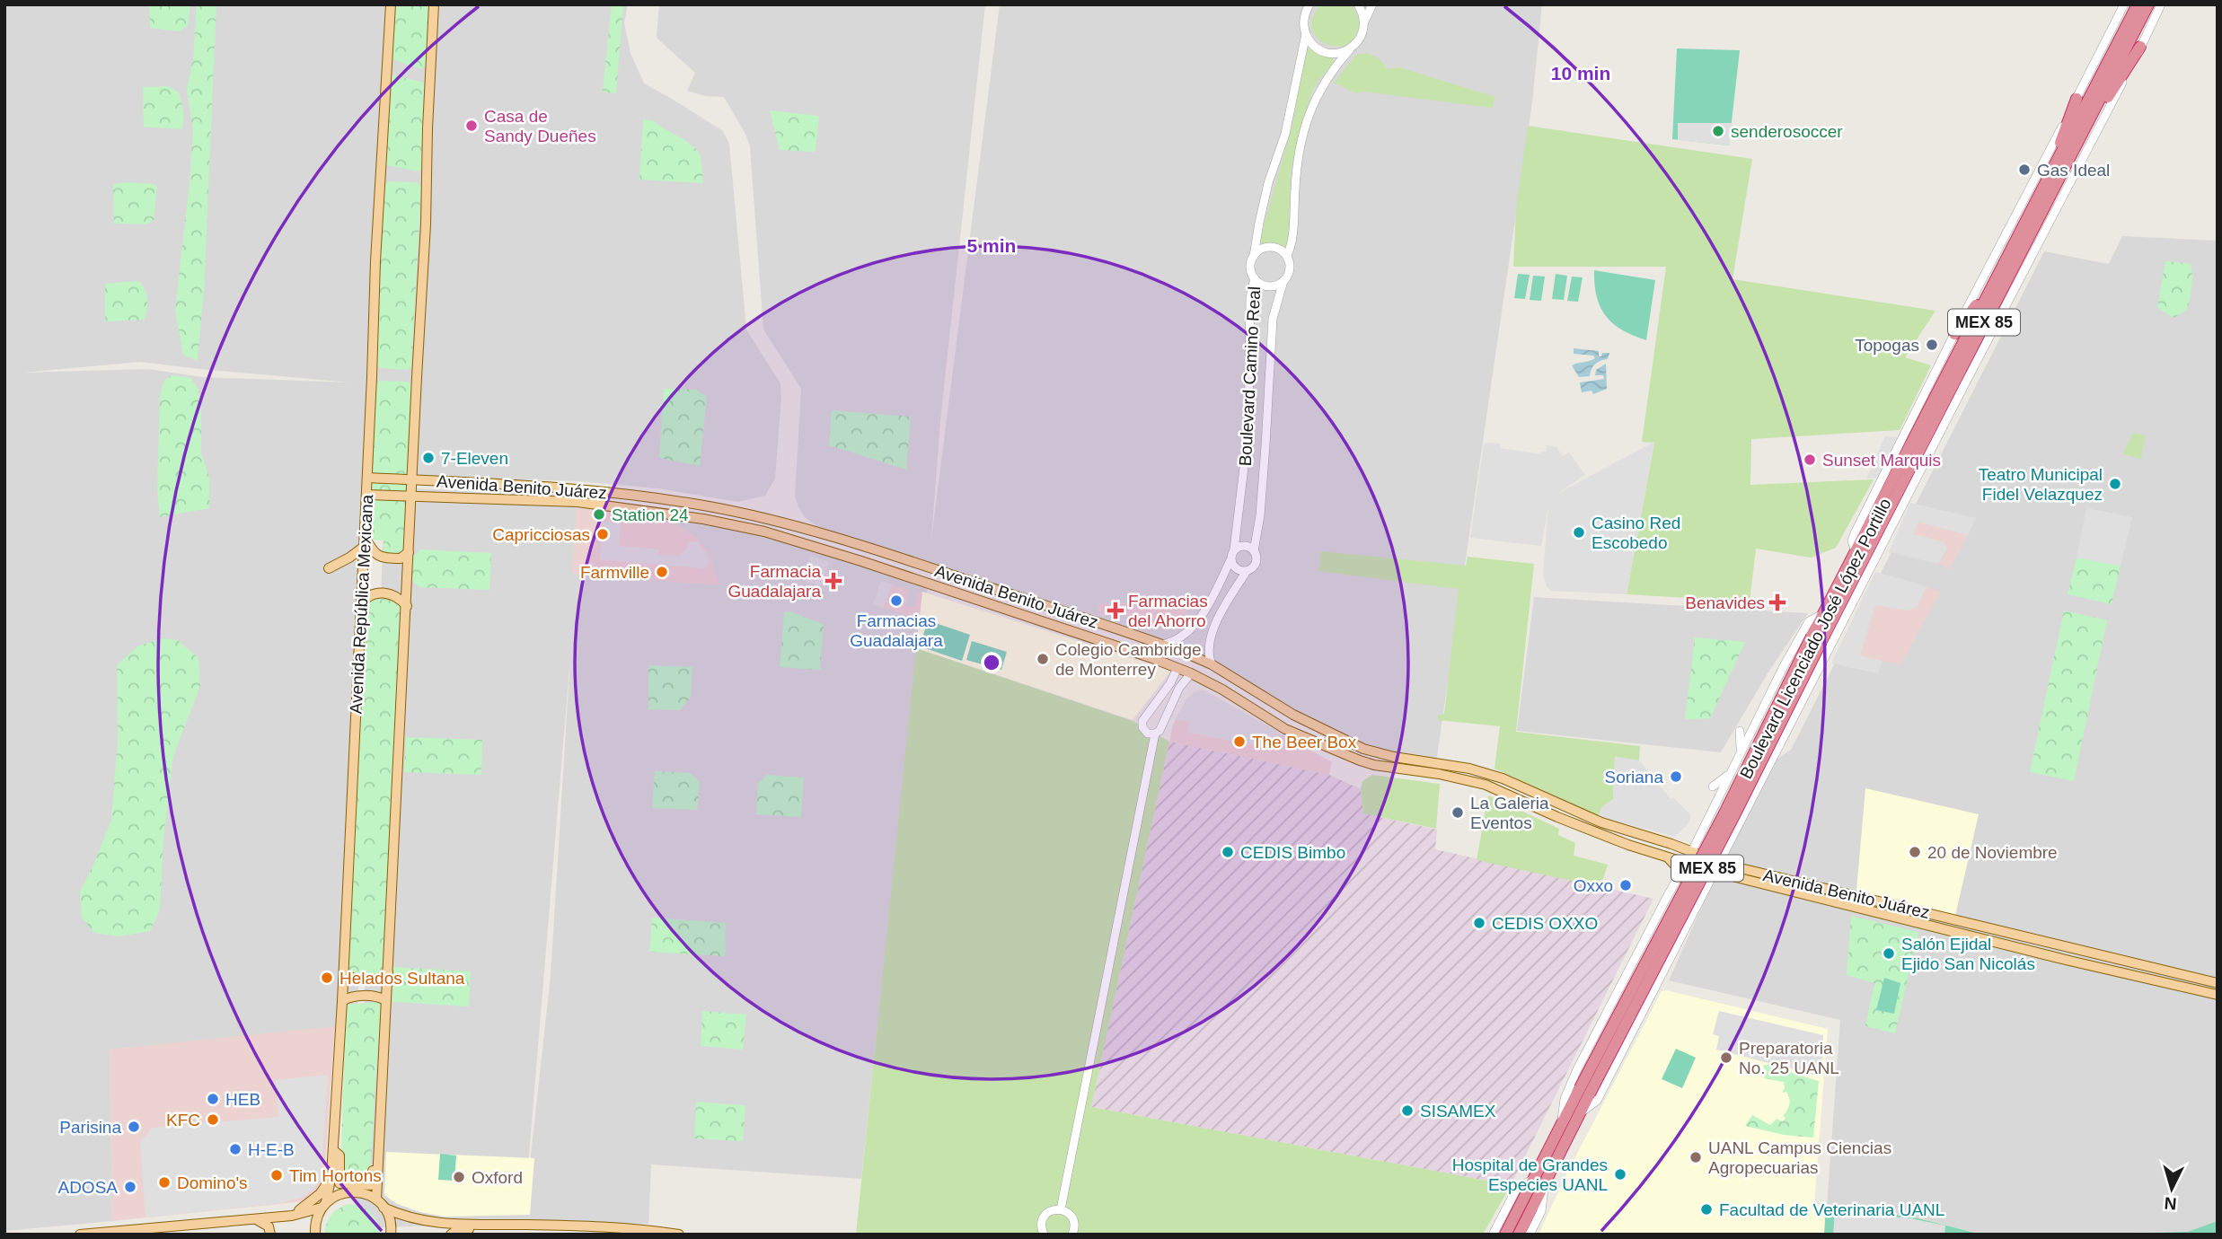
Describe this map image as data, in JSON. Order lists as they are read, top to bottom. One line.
{"streets":{"highway":["MEX 85","Boulevard Licenciado José López Portillo"],"main road":["Avenida Benito Juárez","Avenida República Mexicana"],"street":["Boulevard Camino Real"]},"crossings":[["Avenida Benito Juárez","Avenida República Mexicana"],["Avenida Benito Juárez","Boulevard Licenciado José López Portillo"]],"places":{"other":["Casa de Sandy Dueñes","senderosoccer","Gas Ideal","Topogas","7-Eleven","Sunset Marquis","Teatro Municipal Fidel Velazquez","Station 24","Casino Red Escobedo","Capricciosas","Farmville","Farmacias Guadalajara","Colegio Cambridge de Monterrey","The Beer Box","Soriana","La Galeria Eventos","CEDIS Bimbo","20 de Noviembre","Oxxo","CEDIS OXXO","Salón Ejidal Ejido San Nicolás","Helados Sultana","Preparatoria No. 25 UANL","HEB","SISAMEX","KFC","Parisina","H-E-B","UANL Campus Ciencias Agropecuarias","Hospital de Grandes Especies UANL","Tim Hortons","Oxford","Domino's","ADOSA","Facultad de Veterinaria UANL"],"health":["Farmacia Guadalajara","Benavides","Farmacias del Ahorro"]},"north":"bottom","rings":["10 min","5 min"]}
